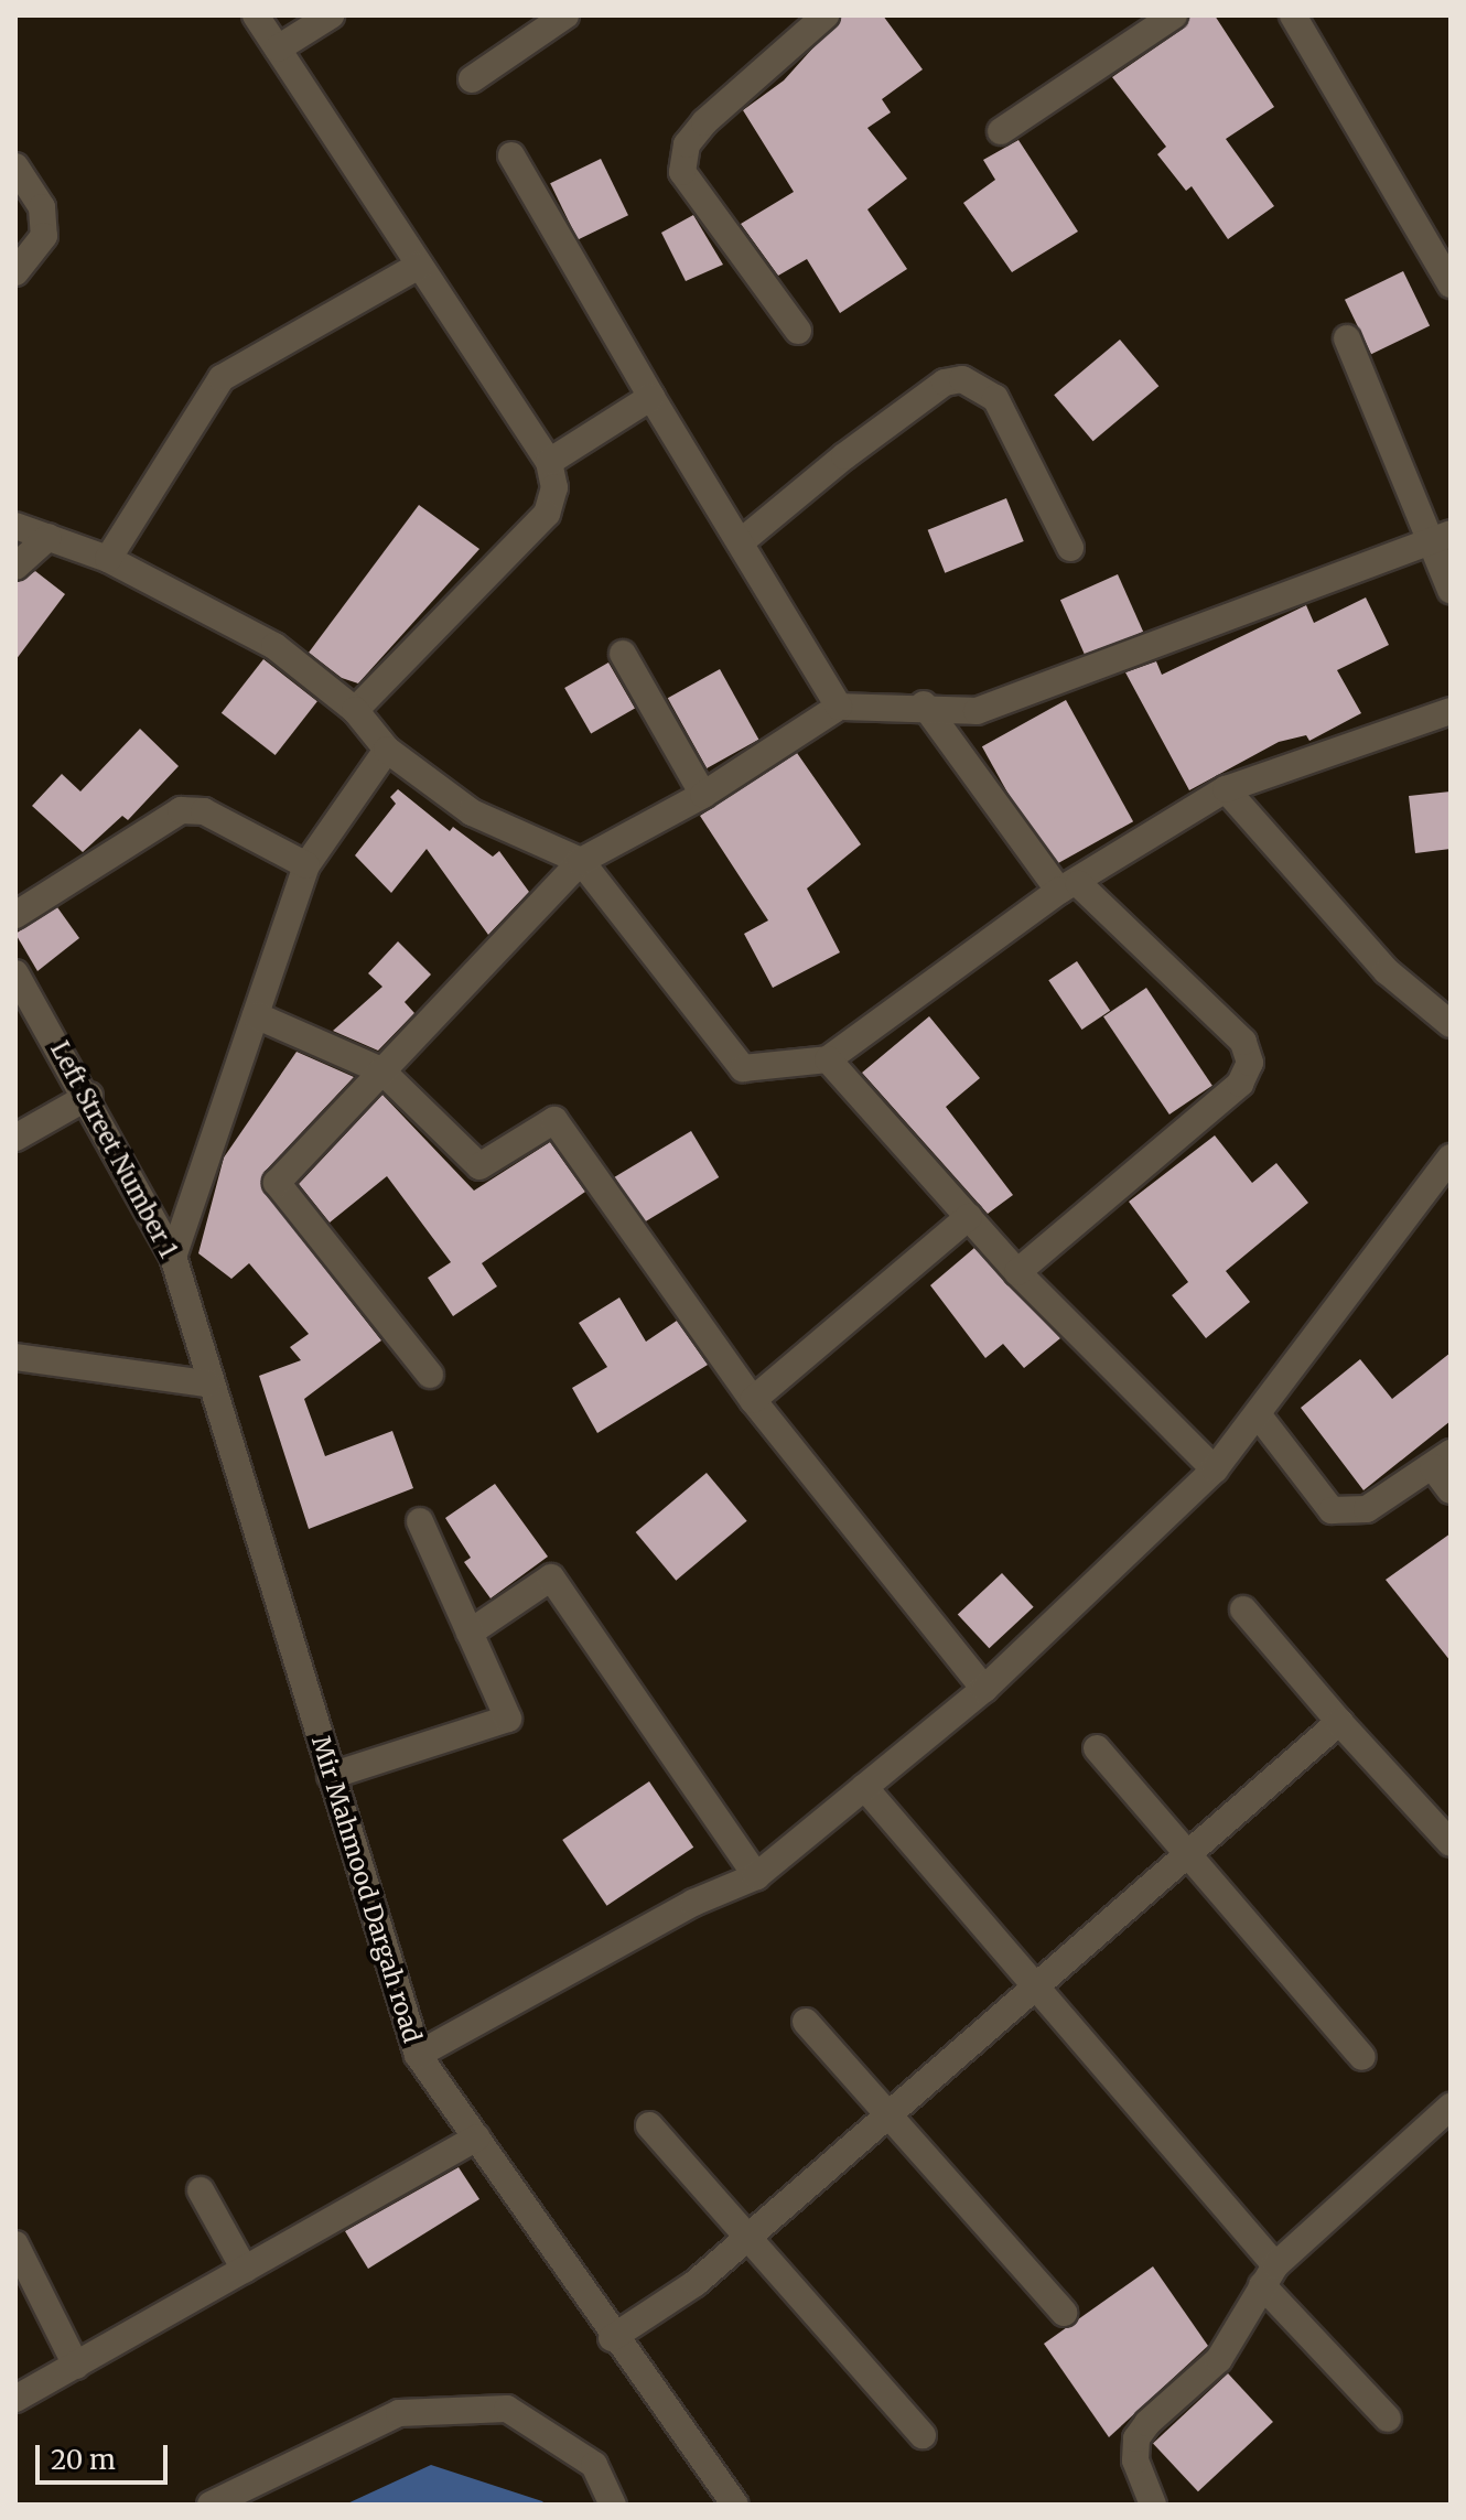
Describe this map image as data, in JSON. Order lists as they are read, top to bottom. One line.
{"streets":{"street":["Left Street Number 1","Mir Mahmood Dargah road"]},"crossings":[["Left Street Number 1","Mir Mahmood Dargah road"]],"scale_bar":"20 m"}
